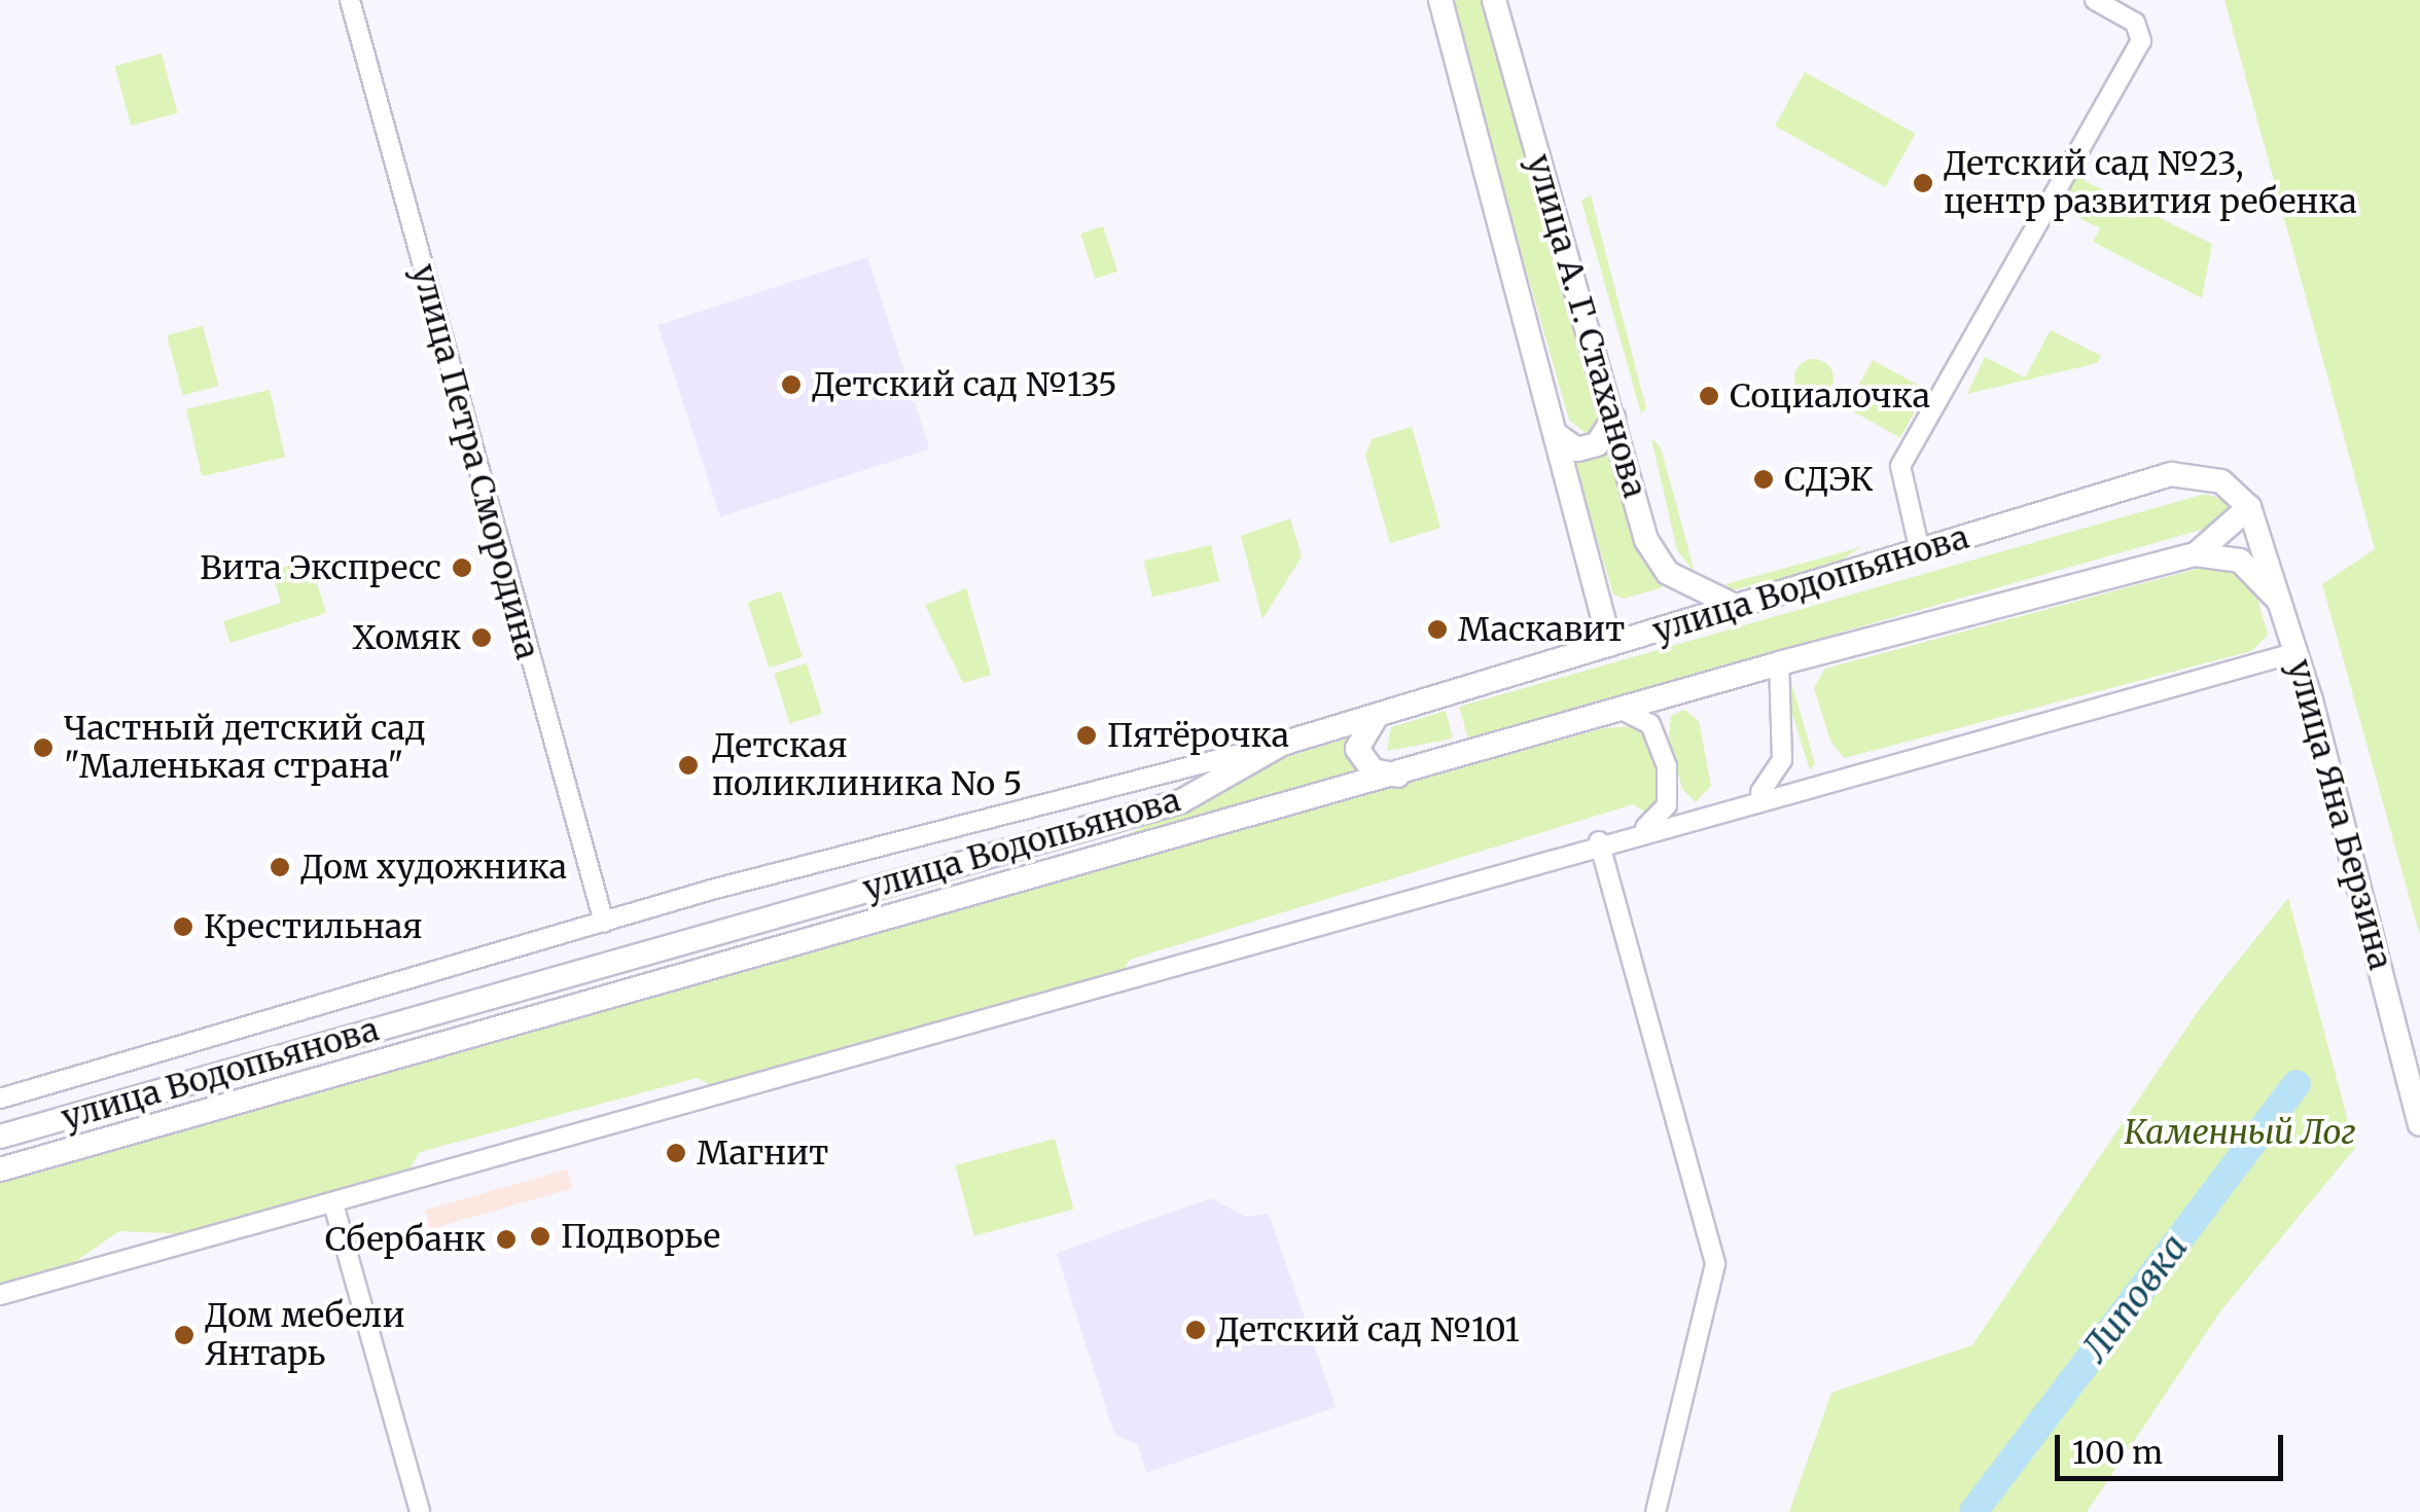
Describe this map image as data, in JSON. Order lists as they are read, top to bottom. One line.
{"streets":{"main road":["улица А. Г. Стаханова","улица Водопьянова","улица Яна Берзина"],"street":["улица Петра Смородина"]},"crossings":[["улица А. Г. Стаханова","улица Водопьянова"],["улица Водопьянова","улица Яна Берзина"]],"water":["Липовка"],"parks":["Каменный Лог"],"places":["Детский сад №23, центр развития ребенка","Детский сад №135","Социалочка","СДЭК","Вита Экспресс","Маскавит","Хомяк","Пятёрочка","Частный детский сад \"Маленькая страна\"","Детская поликлиника No 5","Дом художника","Крестильная","Магнит","Подворье","Сбербанк","Детский сад №101","Дом мебели Янтарь"],"scale_bar":"100 m"}
